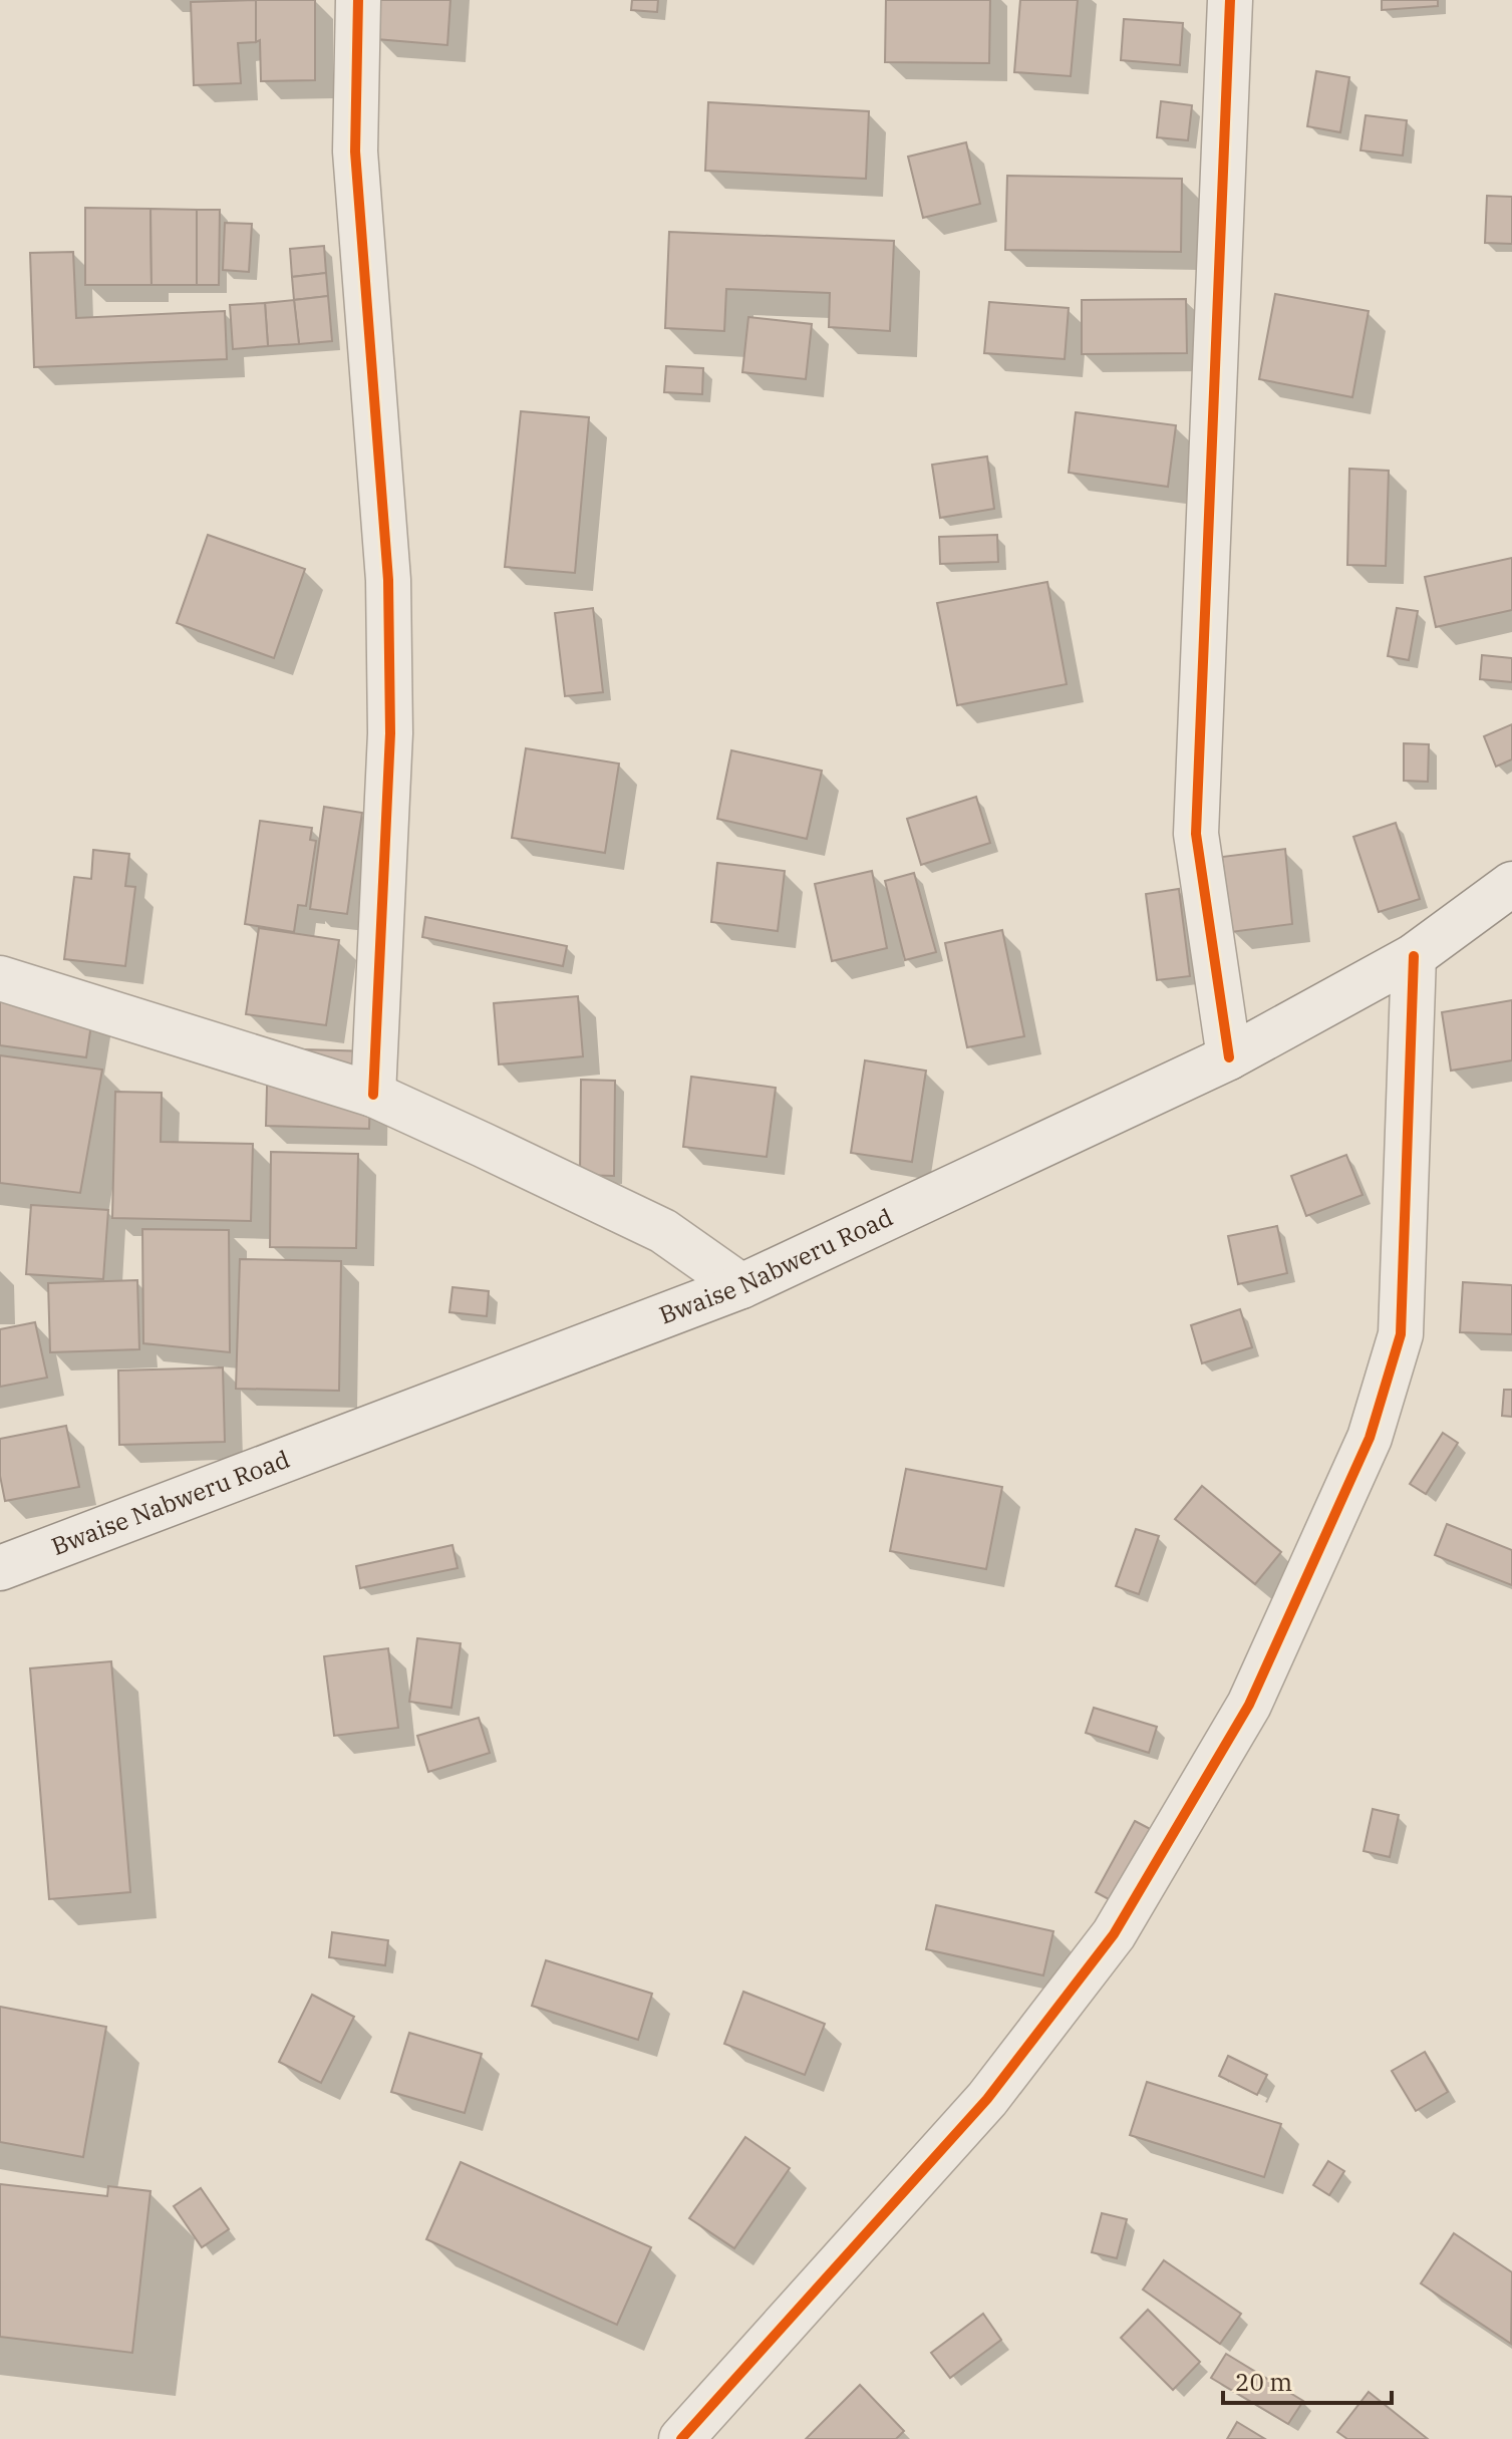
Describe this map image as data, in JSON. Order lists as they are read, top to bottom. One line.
{"streets":{"street":["Bwaise Nabweru Road"]},"scale_bar":"20 m"}
